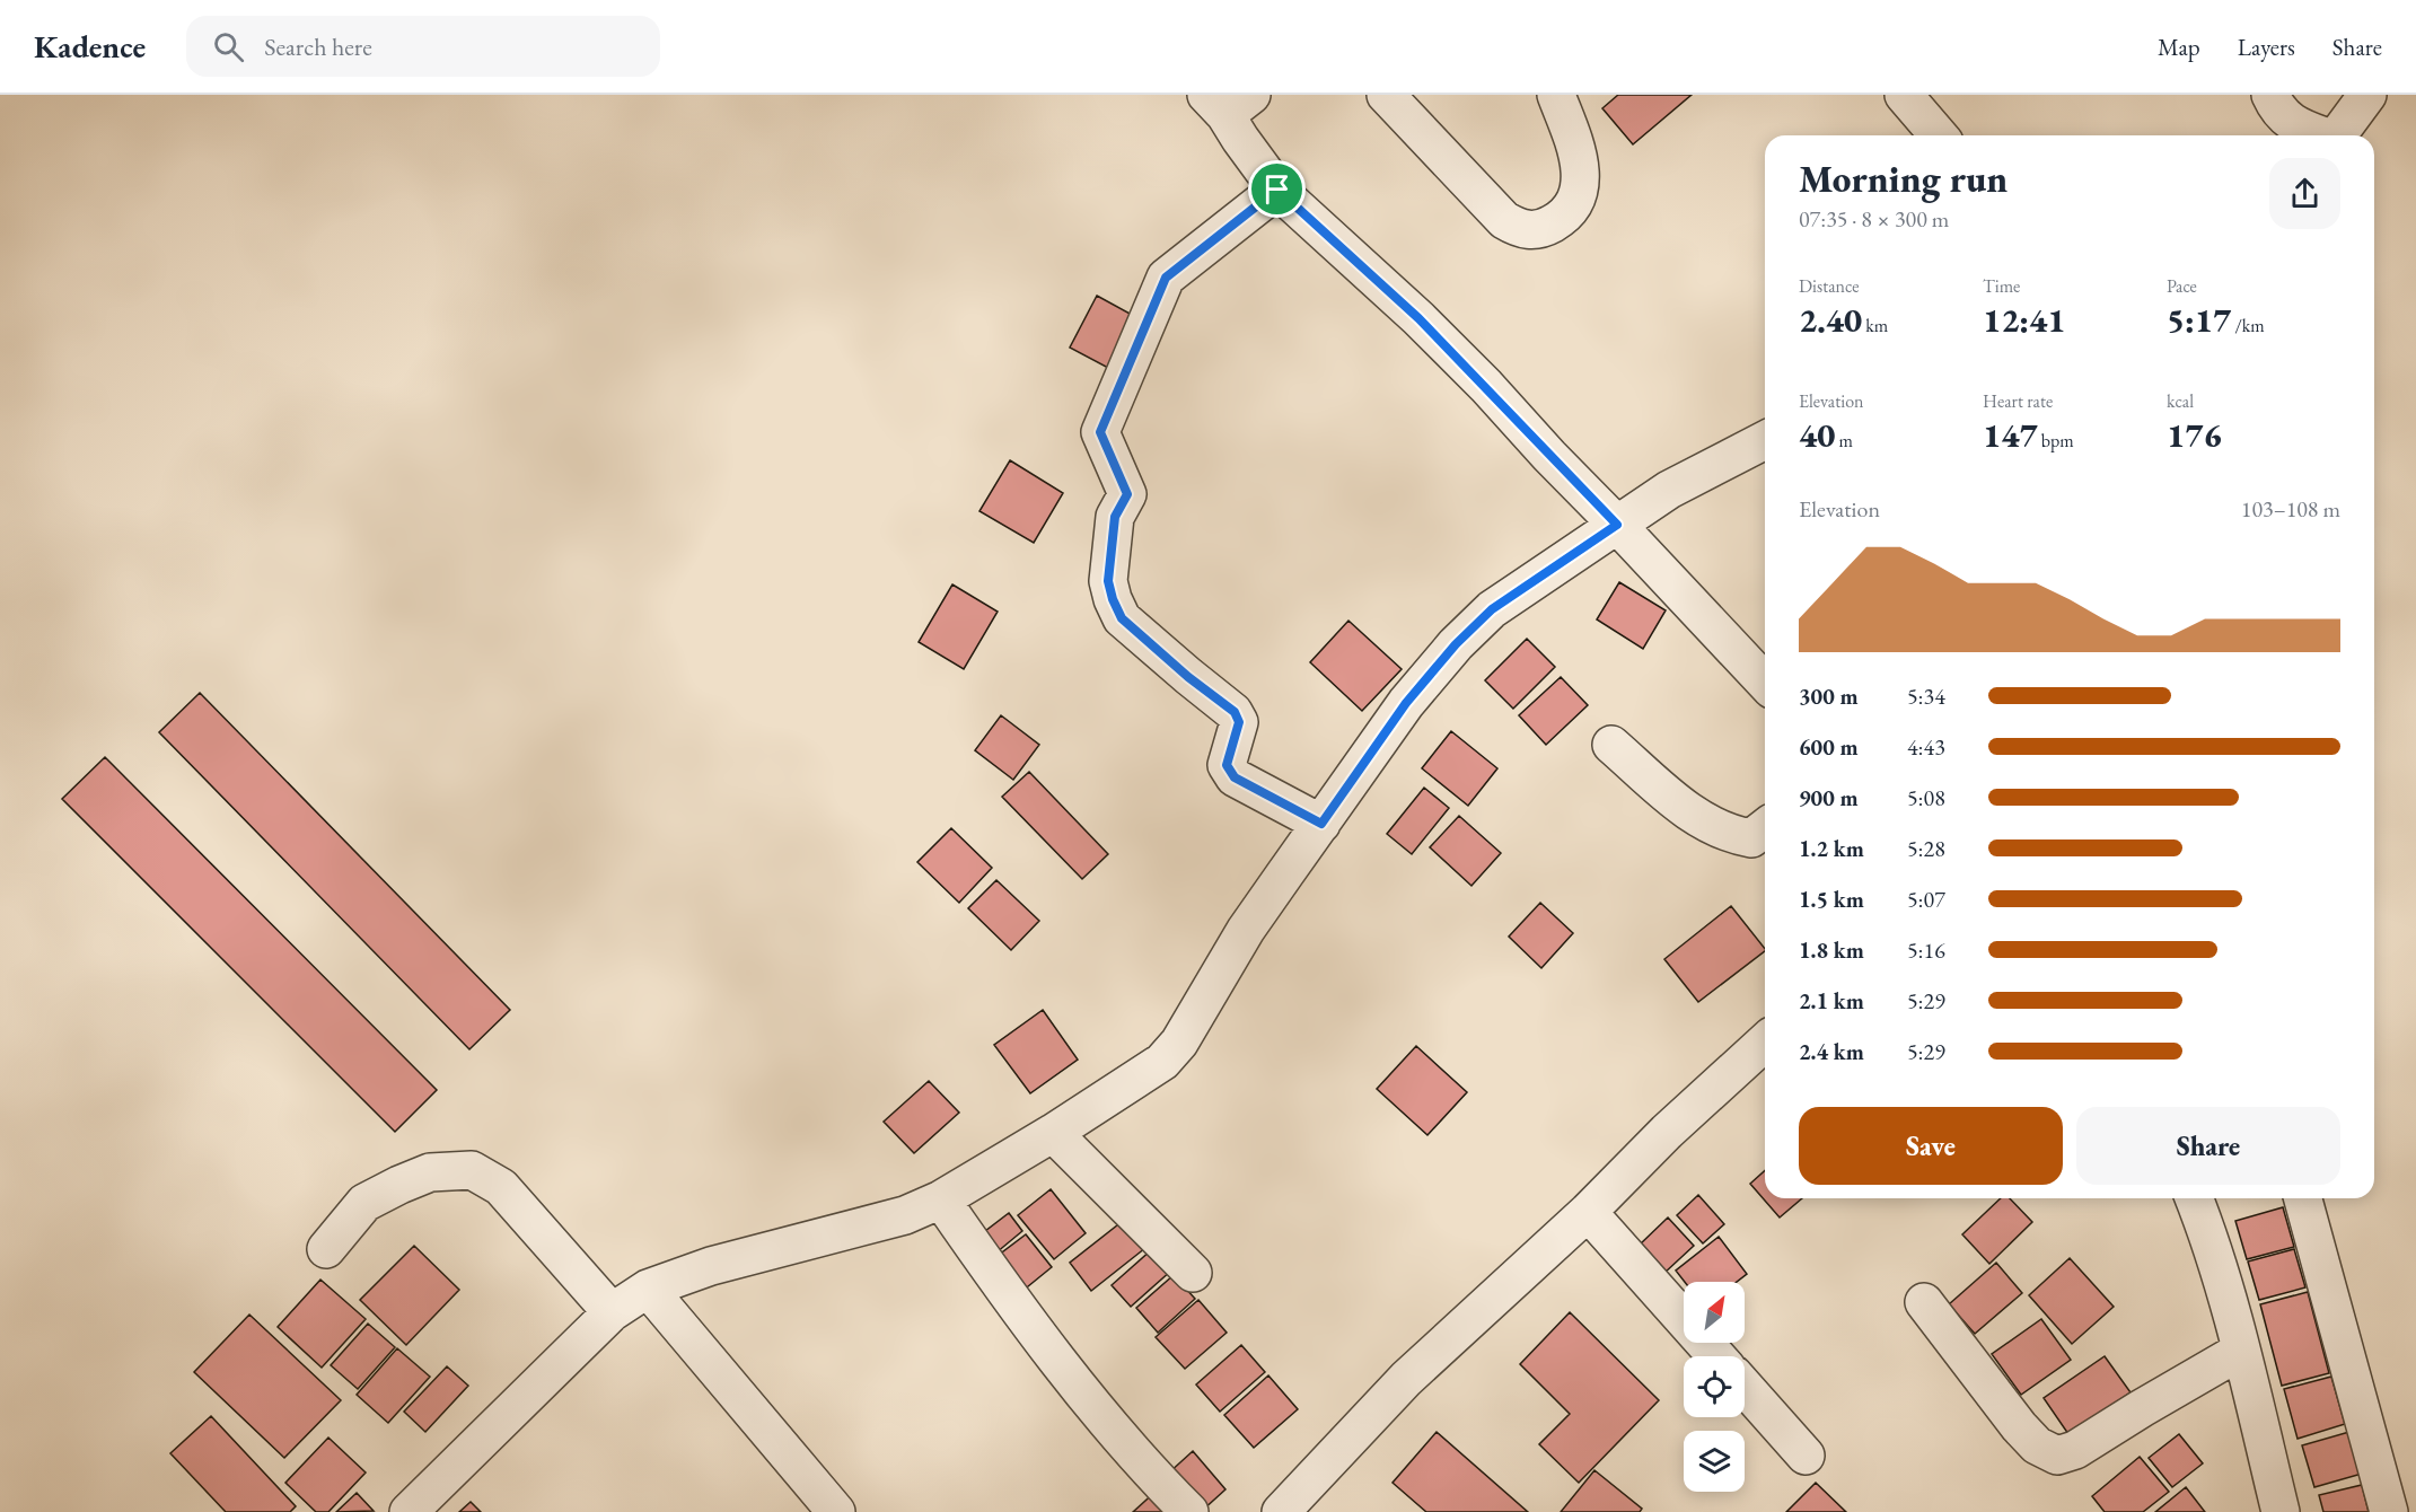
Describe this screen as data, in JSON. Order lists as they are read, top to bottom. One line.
{"north":"top right","page":{"header":"Kadence","search":"Search here","nav":["Map","Layers","Share"],"heading":["Morning run","07:35 · 8 × 300 m"],"stats":[["Distance","2.40 km"],["Time","12:41"],["Pace","5:17 /km"],["Elevation","40 m"],["Heart rate","147 bpm"],["kcal","176"]],"chart":["Elevation","103–108 m"],"list":[{"name":"300 m","note":"5:34"},{"name":"600 m","note":"4:43"},{"name":"900 m","note":"5:08"},{"name":"1.2 km","note":"5:28"},{"name":"1.5 km","note":"5:07"},{"name":"1.8 km","note":"5:16"},{"name":"2.1 km","note":"5:29"},{"name":"2.4 km","note":"5:29"}],"buttons":["Save","Share"]}}
